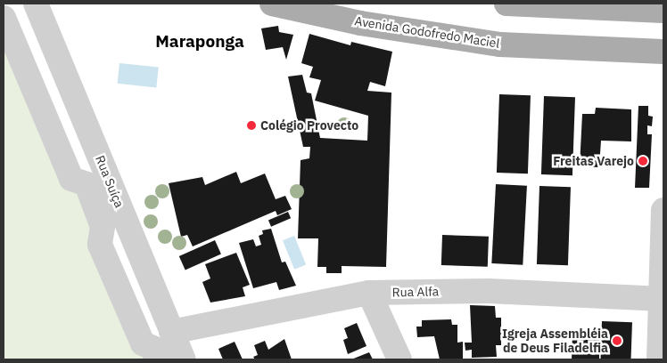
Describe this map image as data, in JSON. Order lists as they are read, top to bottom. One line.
{"streets":{"main road":["Avenida Godofredo Maciel"],"street":["Rua Suíça","Rua Alfa"]},"crossings":[["Rua Suíça","Rua Alfa"]],"districts":["Maraponga"],"places":["Colégio Provecto","Freitas Varejo","Igreja Assembléia de Deus Filadelfia"]}
